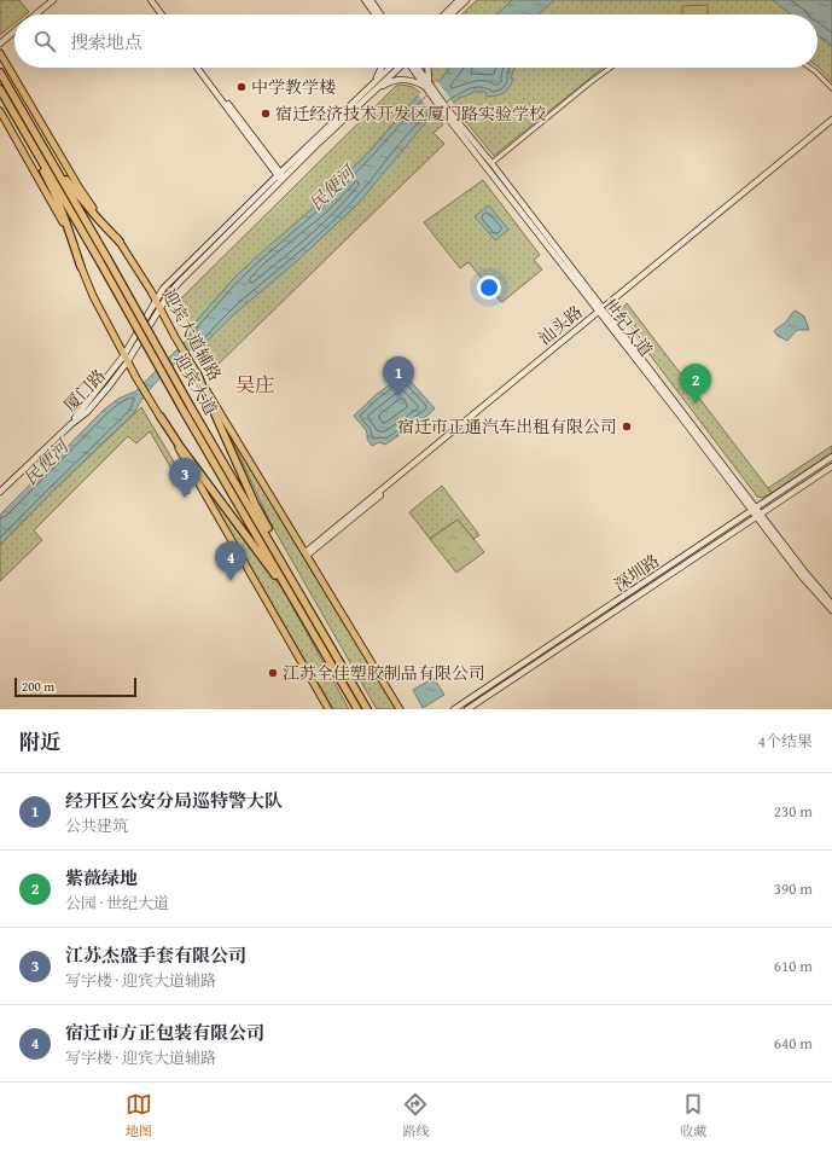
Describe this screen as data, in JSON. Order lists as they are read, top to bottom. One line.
{"streets":{"highway":["迎宾大道"],"main road":["迎宾大道辅路"],"street":["汕头路","世纪大道","厦门路","深圳路"]},"crossings":[["汕头路","世纪大道"],["汕头路","迎宾大道辅路"],["世纪大道","深圳路"],["迎宾大道辅路","厦门路"]],"districts":["吴庄"],"water":["民便河"],"places":["中学教学楼","宿迁经济技术开发区厦门路实验学校","宿迁市正通汽车出租有限公司","江苏全佳塑胶制品有限公司"],"scale_bar":"200 m","page":{"search":"搜索地点","pins":["1","2","3","4"],"scale":"200 m","heading":["附近","4个结果"],"list":[{"mark":"1","name":"经开区公安分局巡特警大队","note":"公共建筑","value":"230 m"},{"mark":"2","name":"紫薇绿地","note":"公园 · 世纪大道","value":"390 m"},{"mark":"3","name":"江苏杰盛手套有限公司","note":"写字楼 · 迎宾大道辅路","value":"610 m"},{"mark":"4","name":"宿迁市方正包装有限公司","note":"写字楼 · 迎宾大道辅路","value":"640 m"}],"nav":["地图","路线","收藏"]}}
